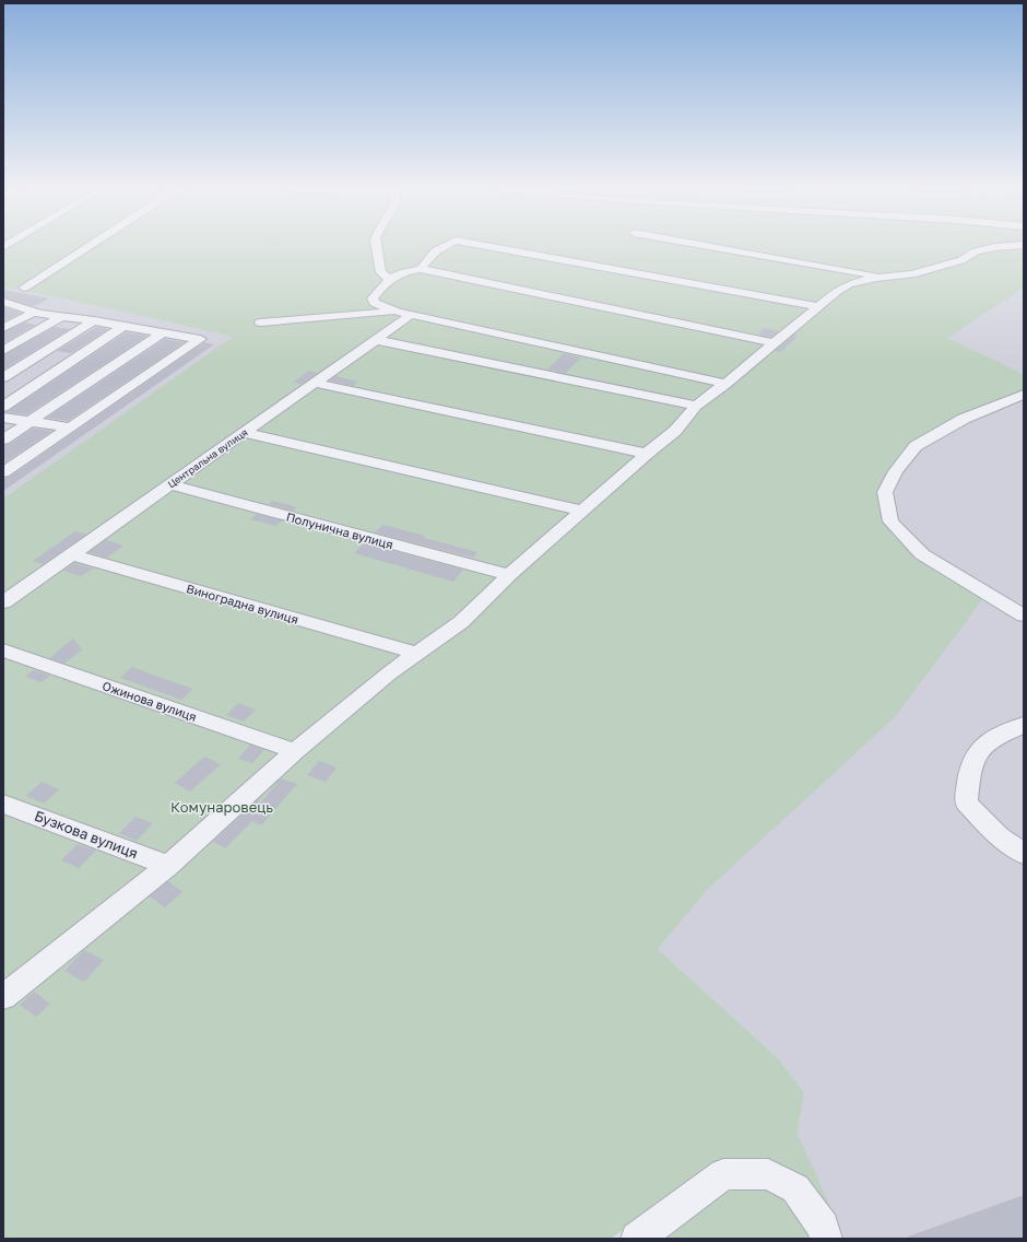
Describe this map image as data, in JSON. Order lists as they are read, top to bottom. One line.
{"streets":{"street":["Центральна вулиця","Полунична вулиця","Виноградна вулиця","Ожинова вулиця","Бузкова вулиця"]},"crossings":[["Центральна вулиця","Полунична вулиця"],["Центральна вулиця","Виноградна вулиця"]],"parks":["Комунаровець"]}
